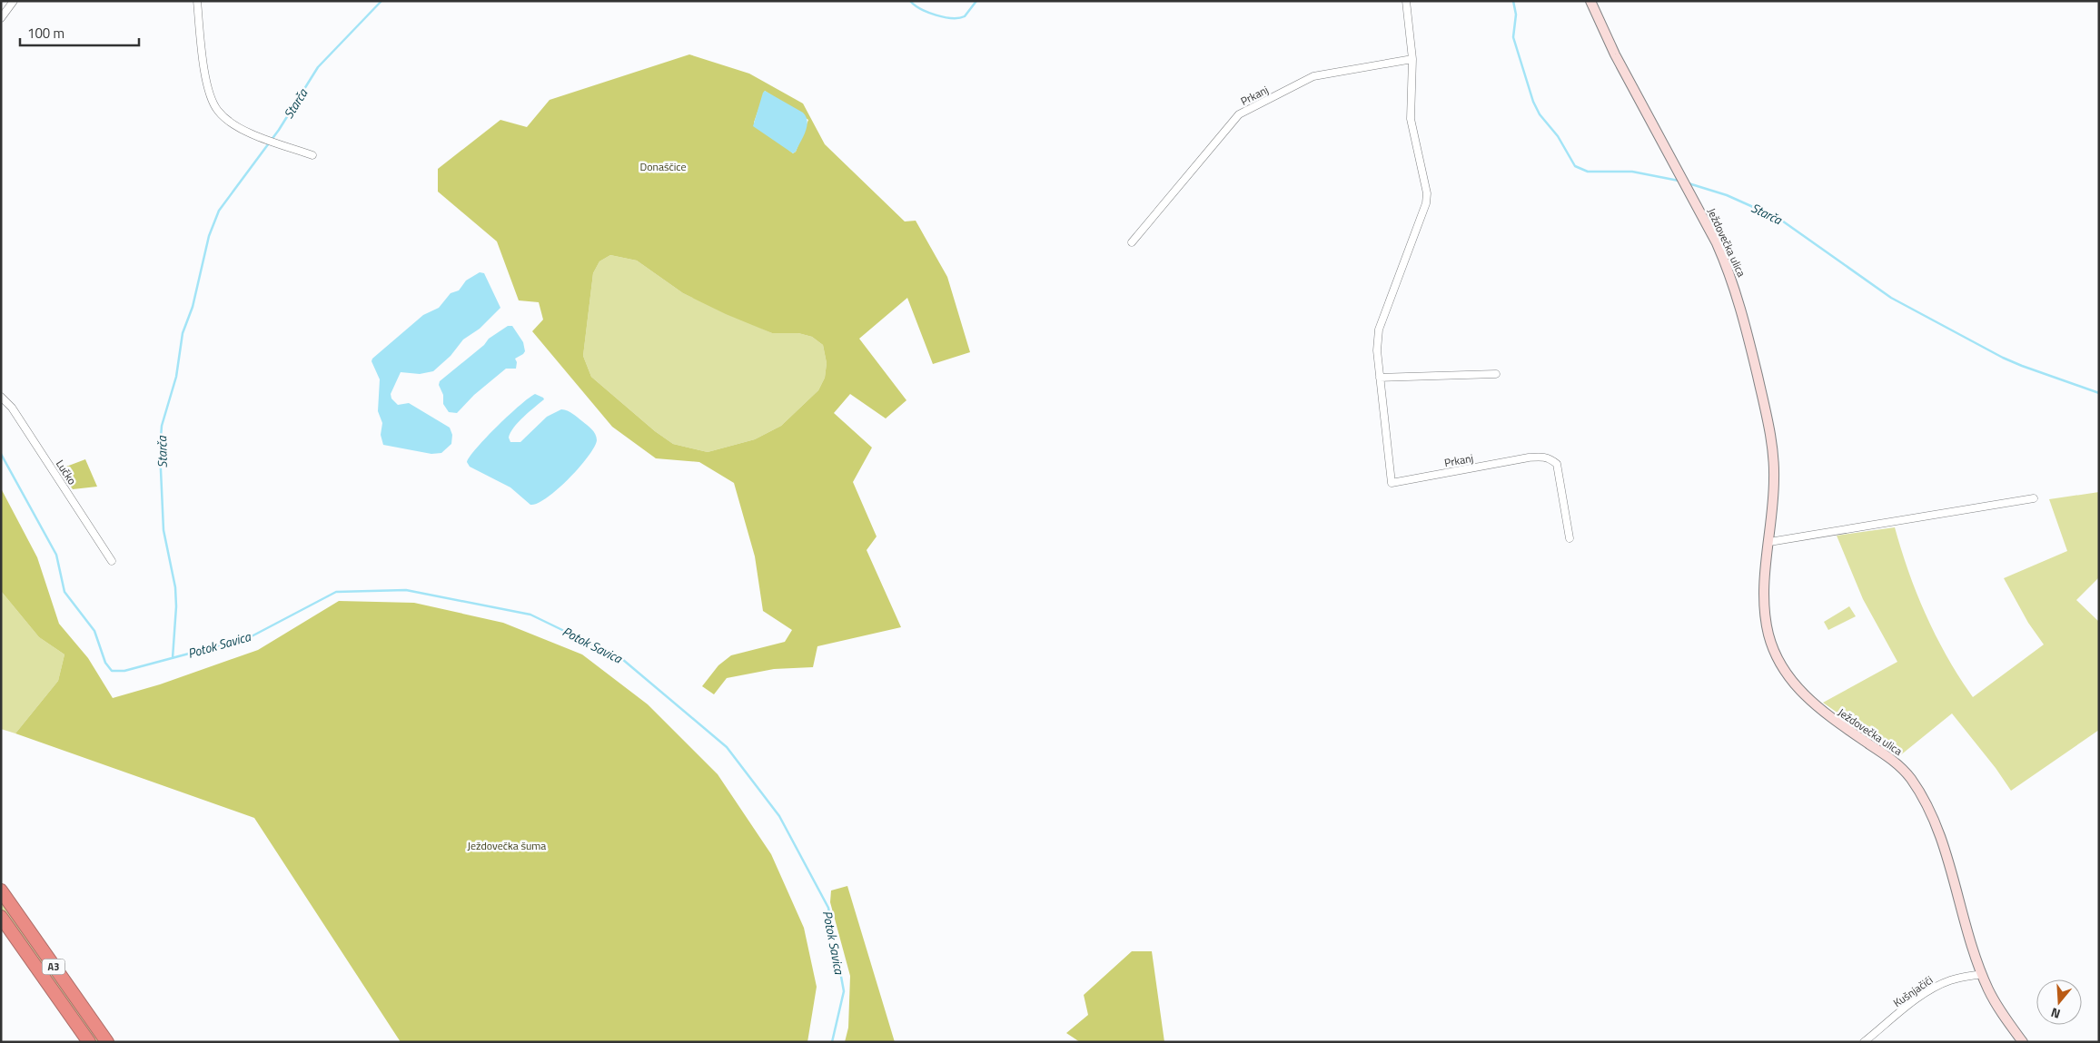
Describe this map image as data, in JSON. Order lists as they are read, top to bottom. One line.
{"streets":{"highway":["A3"],"main road":["Ježdovečka ulica"],"street":["Prkanj","Lučko","Kušnjačići"]},"crossings":[["Ježdovečka ulica","Kušnjačići"]],"water":["Starča","Potok Savica"],"parks":["Donaščice","Ježdovečka šuma"],"scale_bar":"100 m","north":"bottom"}
